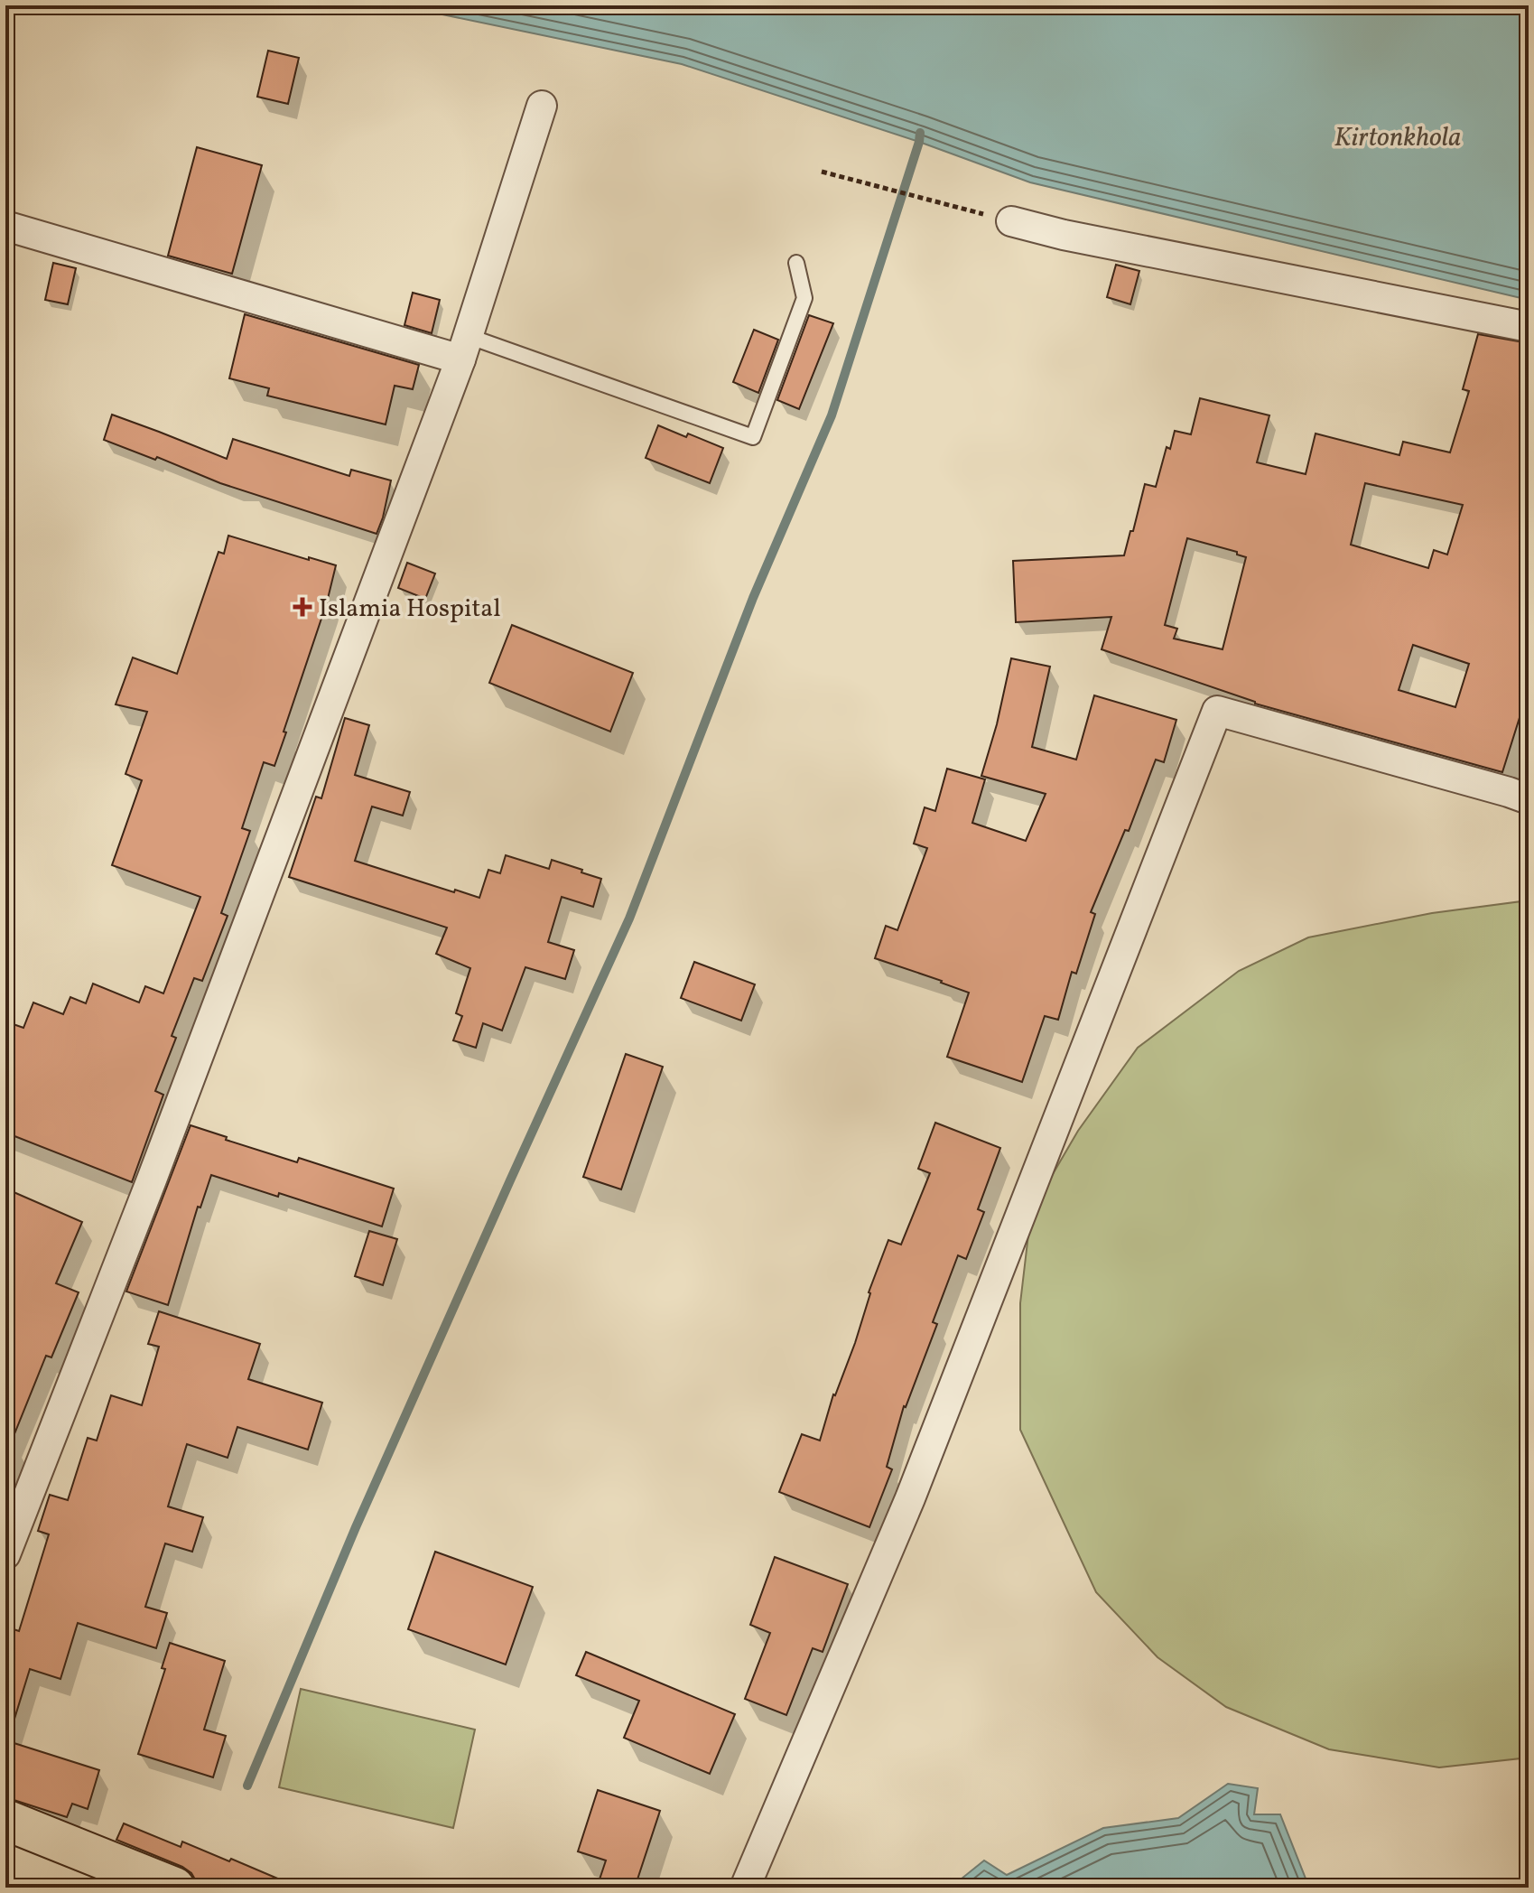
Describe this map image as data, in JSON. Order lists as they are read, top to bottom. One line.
{"water":["Kirtonkhola"],"places":{"health":["Islamia Hospital"]}}
